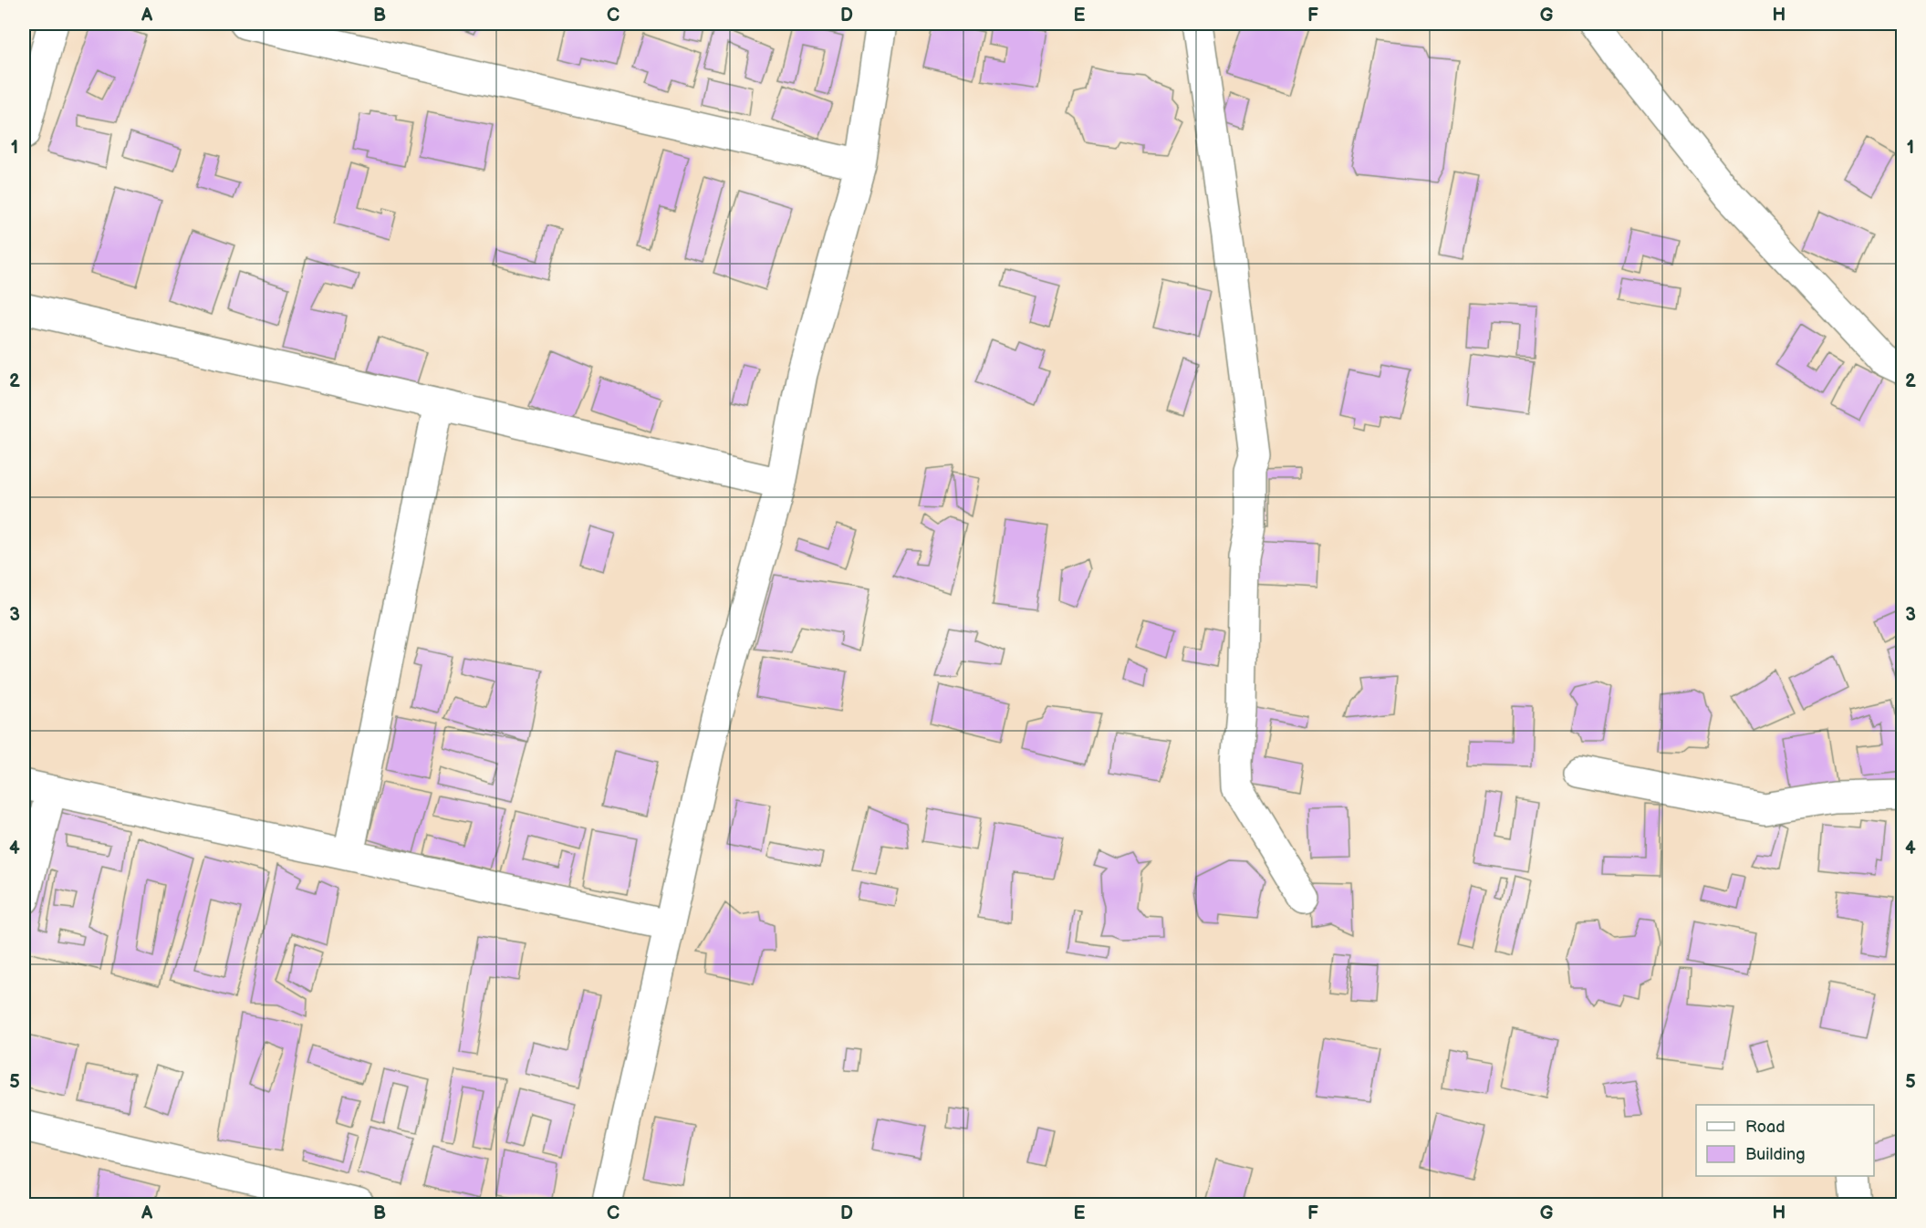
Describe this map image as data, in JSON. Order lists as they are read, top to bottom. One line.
{"legend":["Road","Building"],"grid":{"columns":["A","B","C","D","E","F","G","H"],"rows":["1","2","3","4","5"]}}
